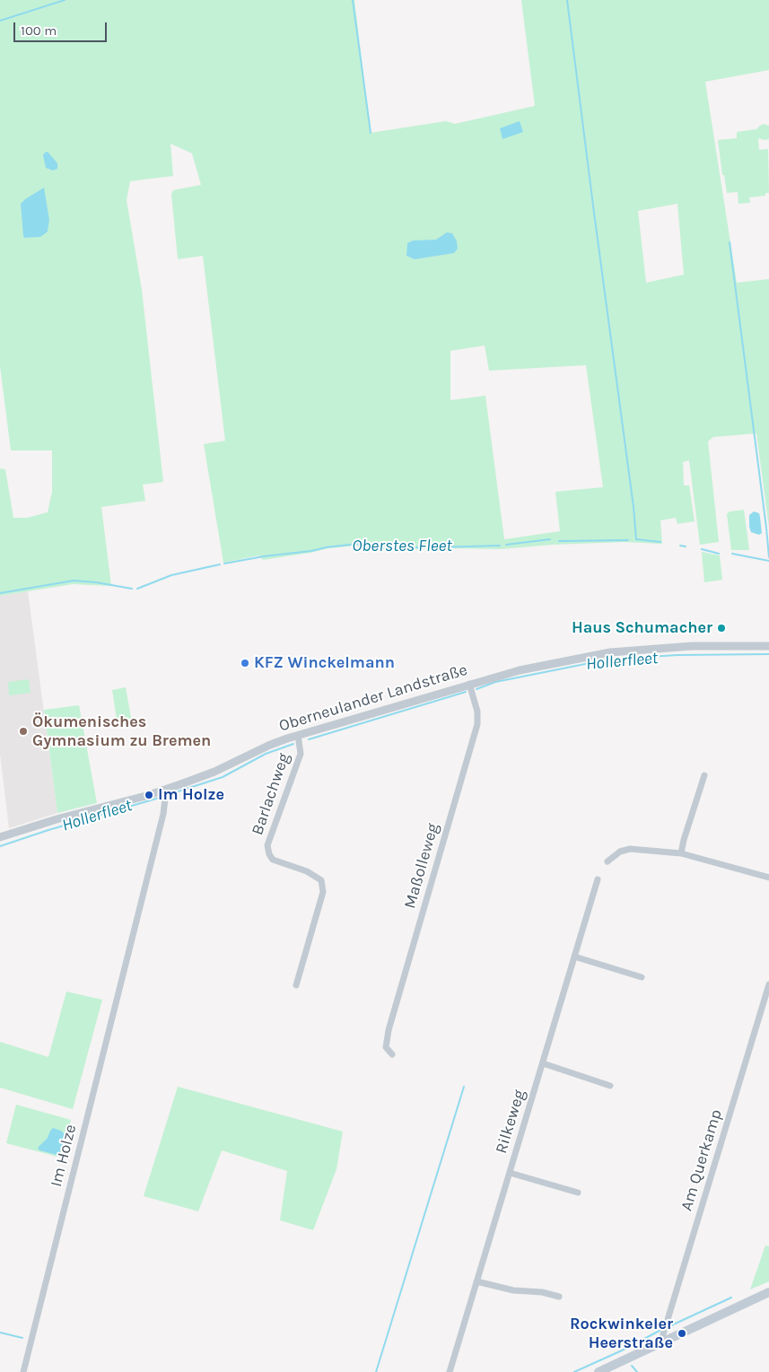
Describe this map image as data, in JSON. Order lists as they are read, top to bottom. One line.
{"streets":{"street":["Oberneulander Landstraße","Barlachweg","Maßolleweg","Rilkeweg","Im Holze","Am Querkamp"]},"crossings":[["Oberneulander Landstraße","Barlachweg"],["Oberneulander Landstraße","Maßolleweg"],["Oberneulander Landstraße","Im Holze"]],"water":["Oberstes Fleet","Hollerfleet"],"places":["Haus Schumacher","KFZ Winckelmann","Ökumenisches Gymnasium zu Bremen","Im Holze","Rockwinkeler Heerstraße"],"scale_bar":"100 m"}
